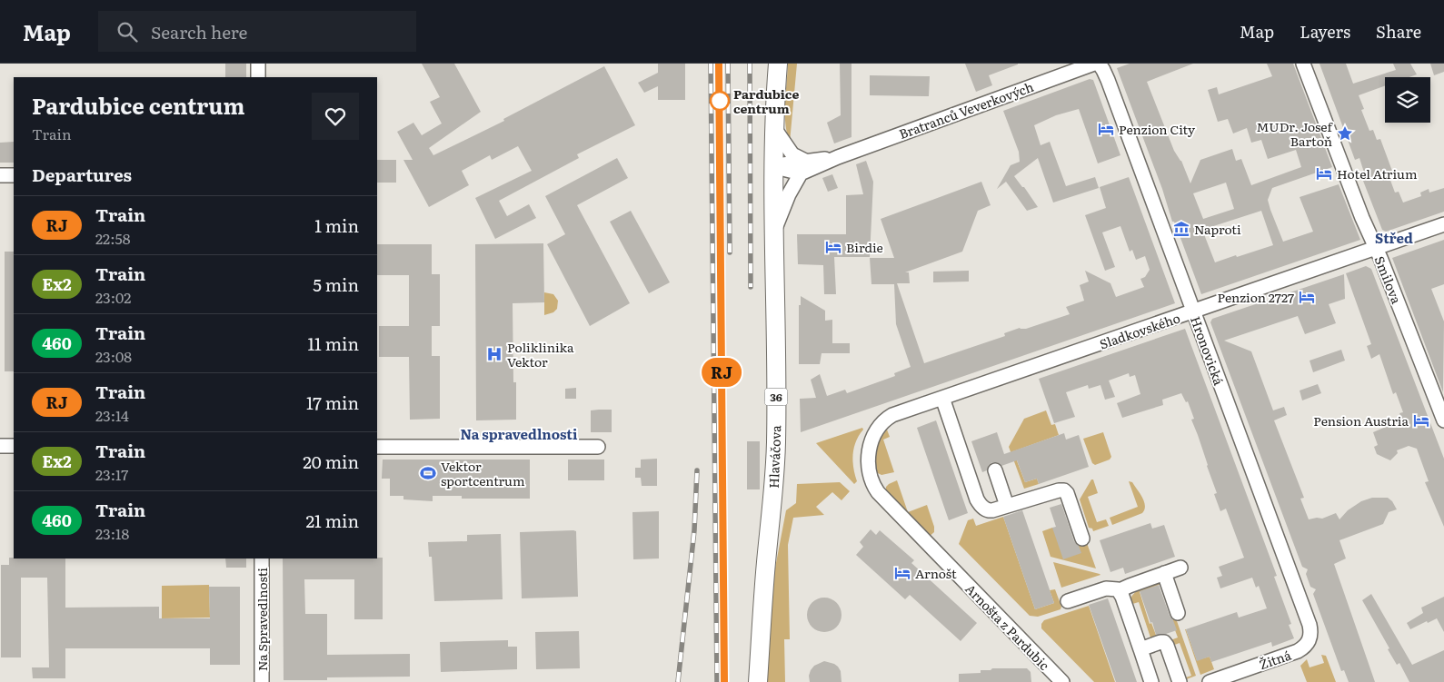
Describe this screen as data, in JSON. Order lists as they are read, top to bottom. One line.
{"streets":{"main road":["36","Hlaváčova"],"street":["Bratranců Veverkových","Smilova","Sladkovského","Hronovická","Na Spravedlnosti","Arnošta z Pardubic","Žitná"]},"crossings":[["Bratranců Veverkových","Hronovická"],["Bratranců Veverkových","Hlaváčova"],["Smilova","Sladkovského"],["Sladkovského","Hronovická"],["Sladkovského","Arnošta z Pardubic"],["Hronovická","Žitná"]],"districts":["Střed","Na spravedlnosti"],"places":{"other":["Pardubice centrum"],"hotel":["Penzion City","Hotel Atrium","Birdie","Penzion 2727","Pension Austria","Arnošt"],"place":["MUDr. Josef Bartoň"],"museum":["Naproti"],"hospital":["Poliklinika Vektor"],"sports":["Vektor sportcentrum"]},"page":{"header":"Map","search":"Search here","nav":["Map","Layers","Share"],"on_map":"RJ","heading":[["Pardubice centrum","Train"],"Departures"],"list":[{"mark":"RJ","name":"Train","note":"22:58","value":"1 min"},{"mark":"Ex2","name":"Train","note":"23:02","value":"5 min"},{"mark":"460","name":"Train","note":"23:08","value":"11 min"},{"mark":"RJ","name":"Train","note":"23:14","value":"17 min"},{"mark":"Ex2","name":"Train","note":"23:17","value":"20 min"},{"mark":"460","name":"Train","note":"23:18","value":"21 min"}]}}
